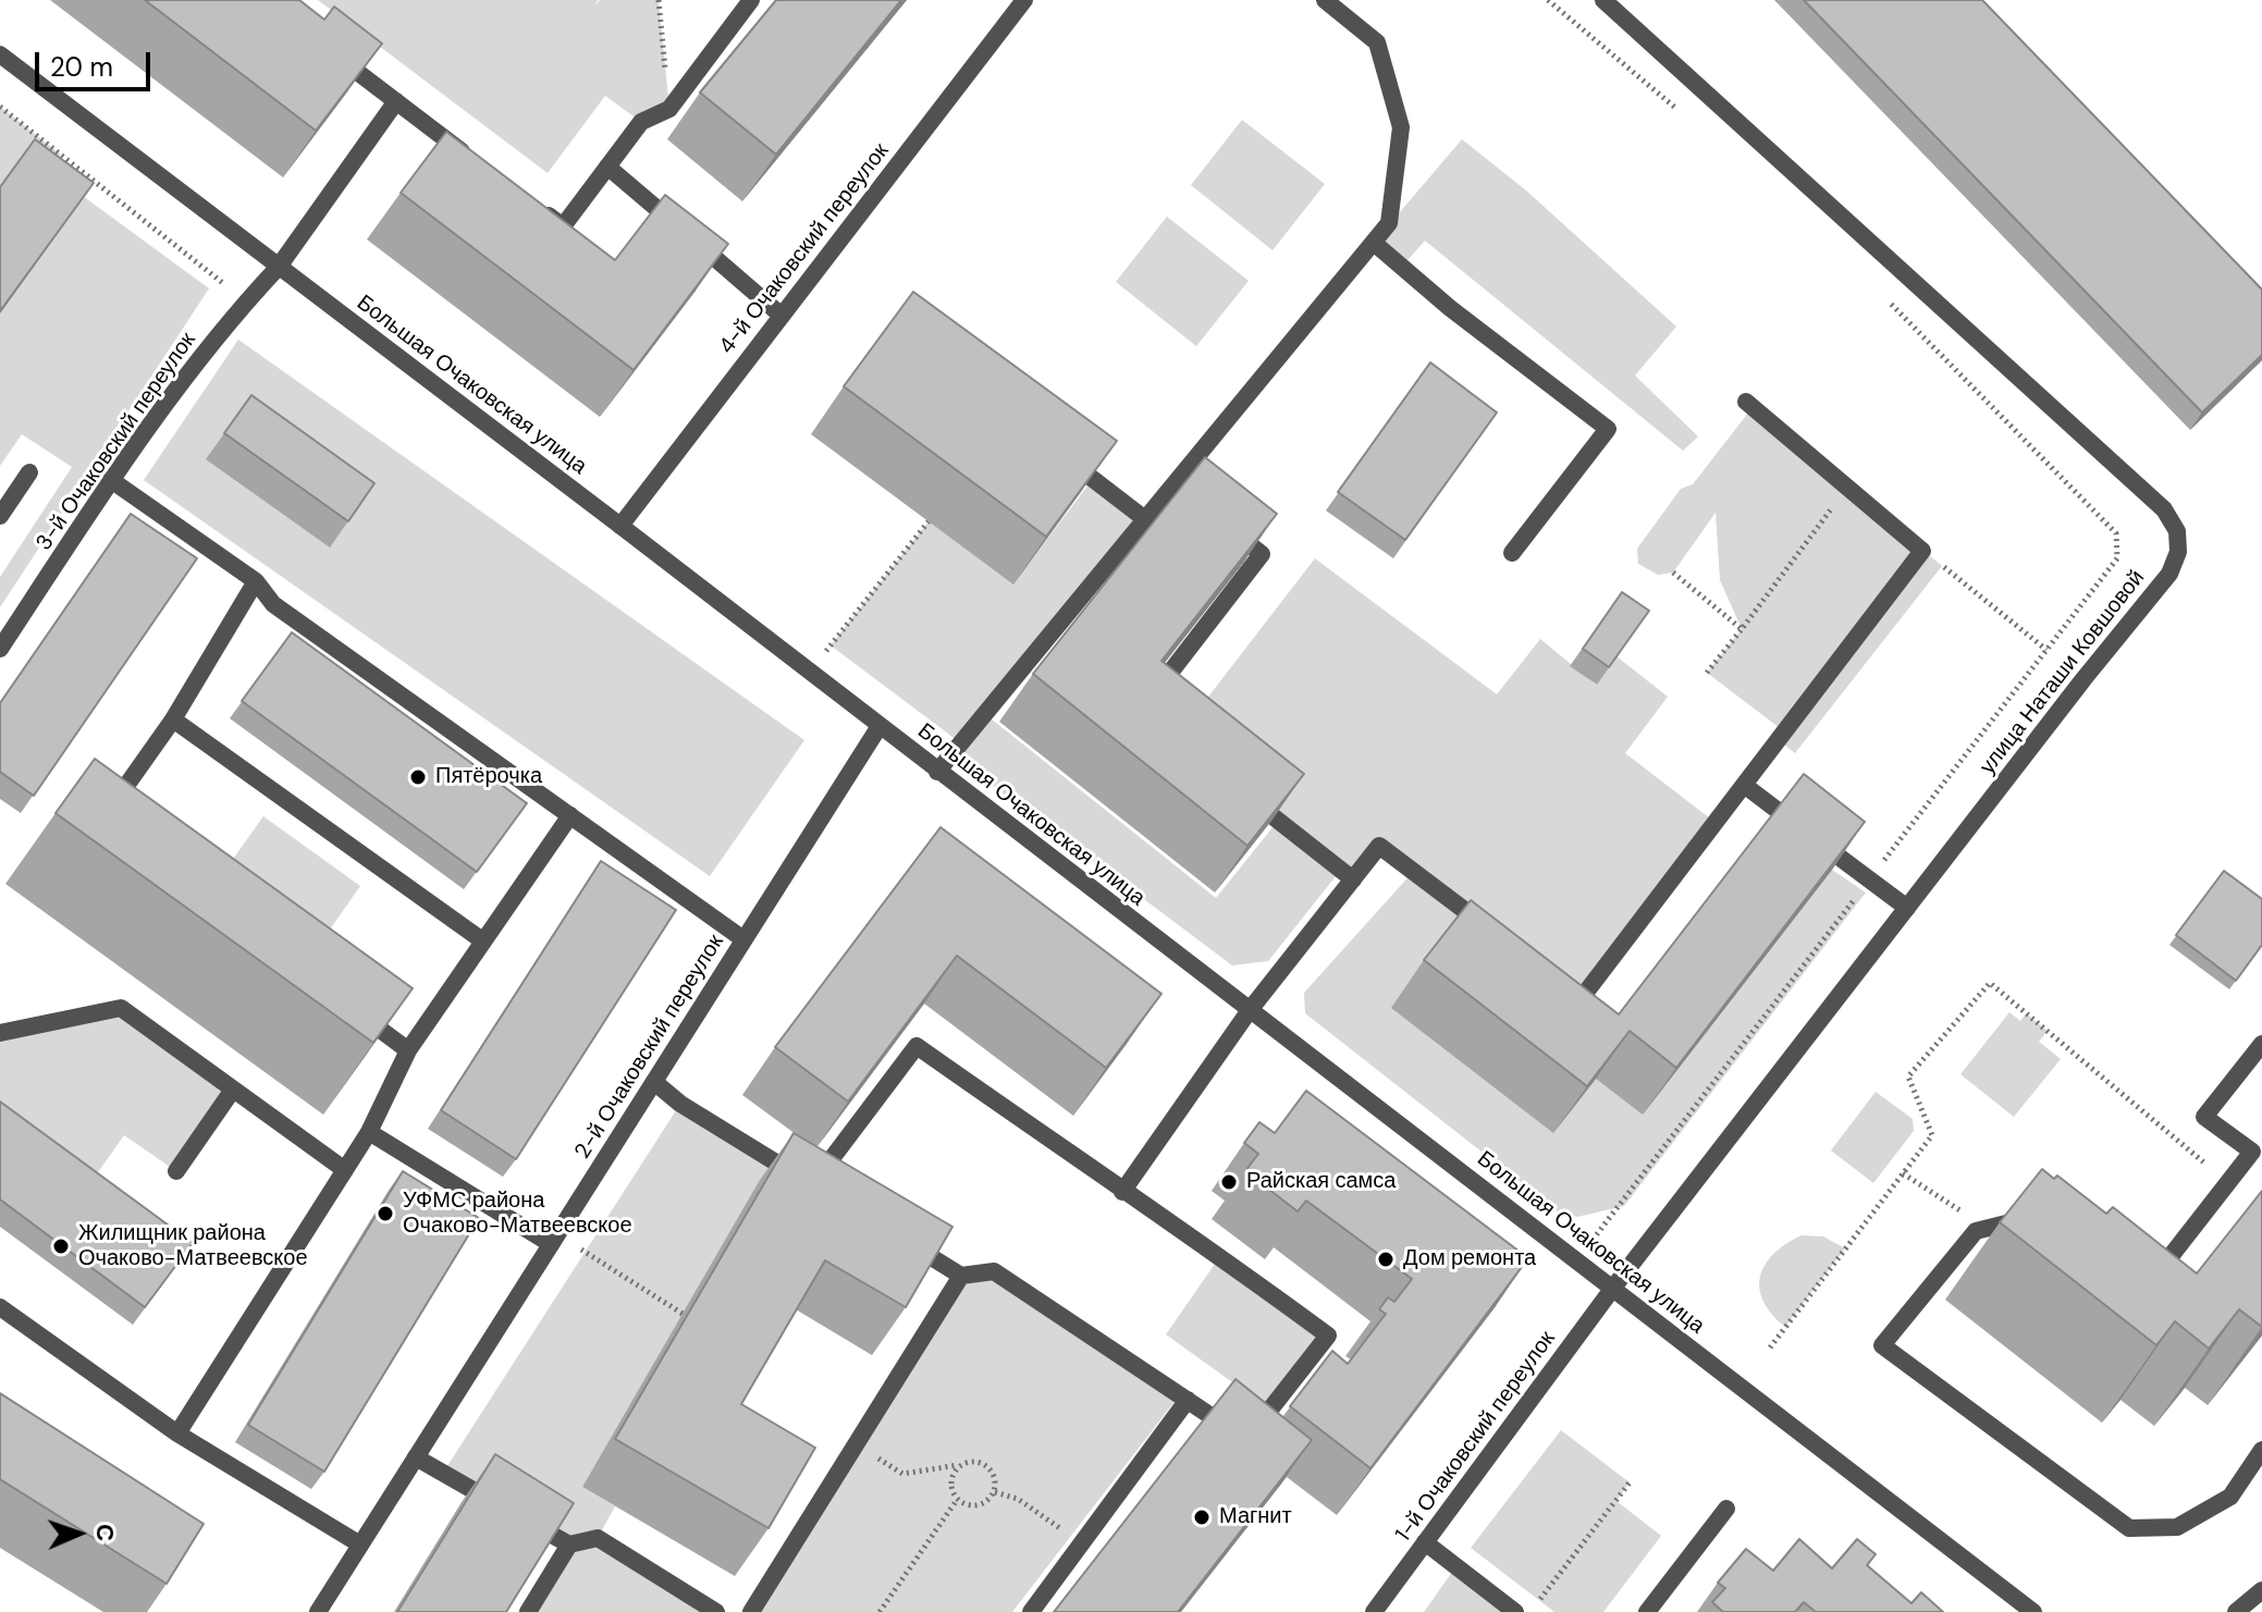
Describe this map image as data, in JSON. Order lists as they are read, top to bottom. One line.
{"streets":{"street":["4-й Очаковский переулок","Большая Очаковская улица","3-й Очаковский переулок","улица Наташи Ковшовой","2-й Очаковский переулок","1-й Очаковский переулок"]},"crossings":[["4-й Очаковский переулок","Большая Очаковская улица"],["Большая Очаковская улица","3-й Очаковский переулок"],["Большая Очаковская улица","улица Наташи Ковшовой"],["Большая Очаковская улица","2-й Очаковский переулок"],["Большая Очаковская улица","1-й Очаковский переулок"],["улица Наташи Ковшовой","1-й Очаковский переулок"]],"places":["Пятёрочка","Райская самса","УФМС района Очаково-Матвеевское","Жилищник района Очаково-Матвеевское","Дом ремонта","Магнит"],"scale_bar":"20 m","north":"right"}
